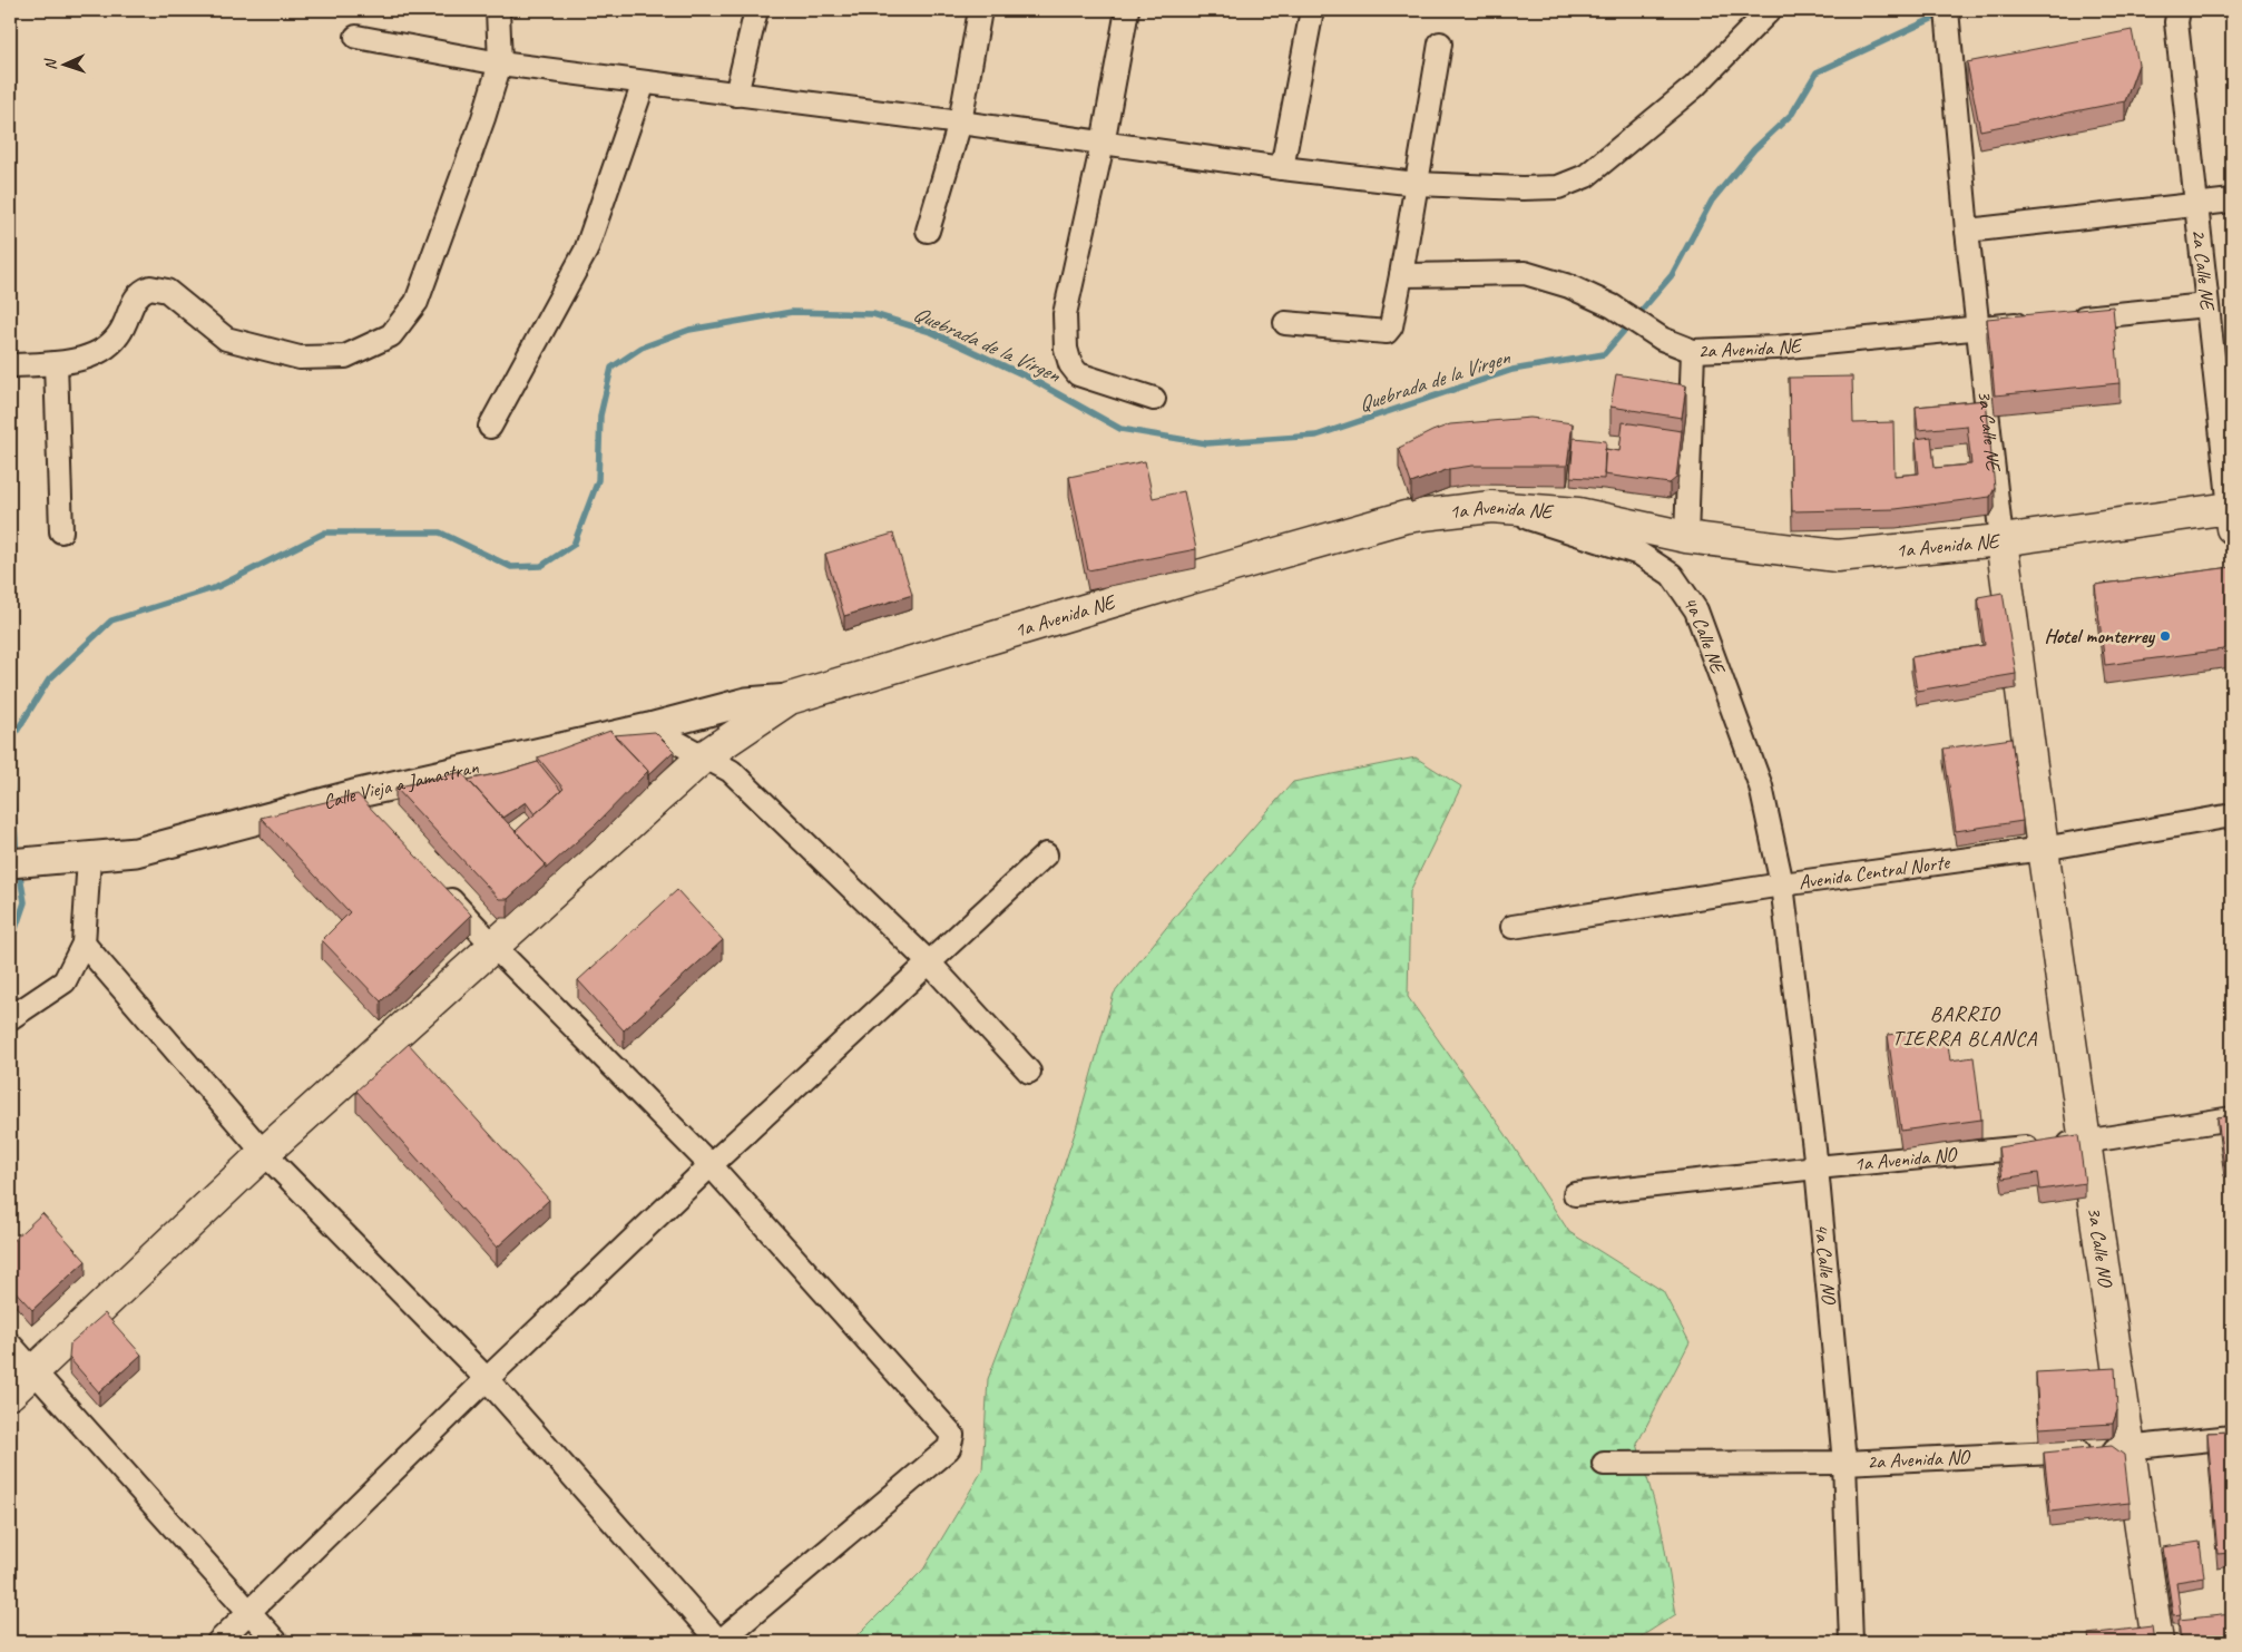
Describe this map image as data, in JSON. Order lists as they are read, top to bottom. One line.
{"streets":{"main road":["3a Calle NE","1a Avenida NE","3a Calle NO"],"street":["2a Calle NE","2a Avenida NE","4a Calle NE","Calle Vieja a Jamastran","Avenida Central Norte","1a Avenida NO","4a Calle NO","2a Avenida NO"]},"crossings":[["2a Calle NE","1a Avenida NE"],["2a Avenida NE","3a Calle NE"],["3a Calle NE","1a Avenida NE"],["3a Calle NE","Avenida Central Norte"],["3a Calle NE","3a Calle NO"],["1a Avenida NE","4a Calle NE"],["1a Avenida NE","Calle Vieja a Jamastran"],["4a Calle NE","Avenida Central Norte"],["4a Calle NE","4a Calle NO"],["Avenida Central Norte","3a Calle NO"],["Avenida Central Norte","4a Calle NO"],["1a Avenida NO","3a Calle NO"],["1a Avenida NO","4a Calle NO"],["3a Calle NO","2a Avenida NO"],["4a Calle NO","2a Avenida NO"]],"districts":["BARRIO TIERRA BLANCA"],"water":["Quebrada de la Virgen"],"places":["Hotel monterrey"],"north":"left"}
